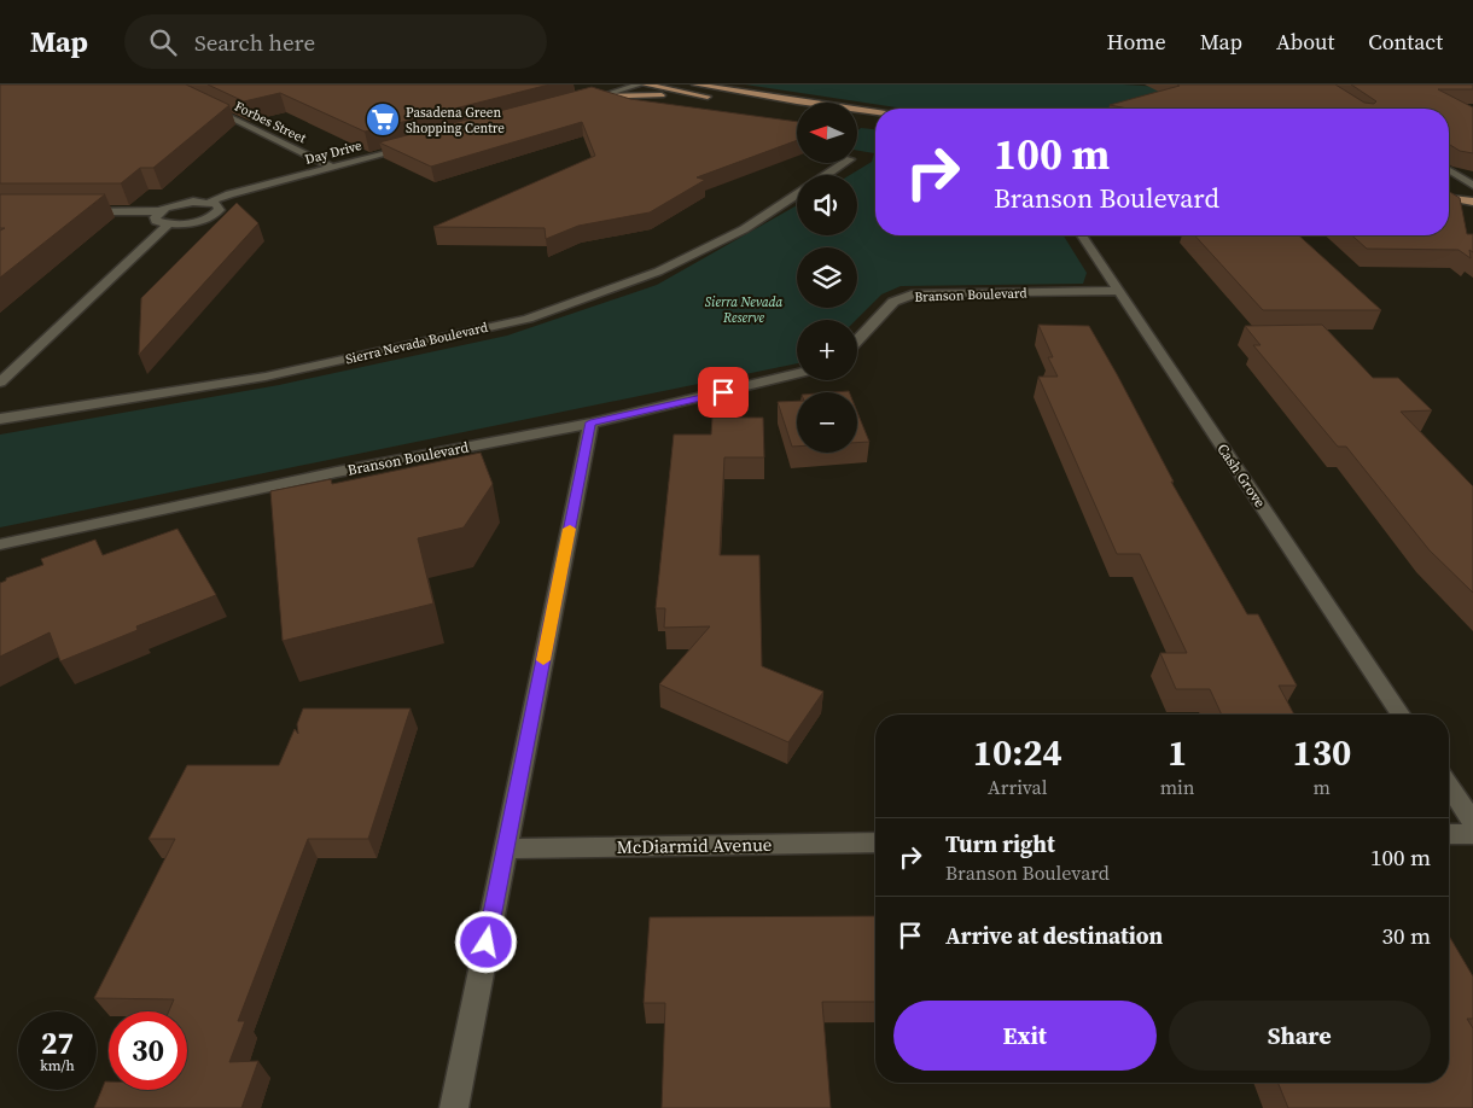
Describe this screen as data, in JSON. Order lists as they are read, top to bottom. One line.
{"streets":{"street":["Forbes Street","Day Drive","Branson Boulevard","Sierra Nevada Boulevard","Cash Grove","McDiarmid Avenue"]},"crossings":[["Forbes Street","Day Drive"],["Branson Boulevard","Cash Grove"]],"parks":["Sierra Nevada Reserve"],"places":{"supermarket":["Pasadena Green Shopping Centre"]},"north":"left","page":{"header":"Map","search":"Search here","nav":["Home","Map","About","Contact"],"map_buttons":["+","−"],"turn":["100 m","Branson Boulevard"],"eta":["10:24","Arrival","1","min","130","m"],"list":[{"name":"Turn right","note":"Branson Boulevard","value":"100 m"},{"name":"Arrive at destination","value":"30 m"}],"buttons":["Exit","Share"],"speed":"27 km/h","limit":"30"}}
